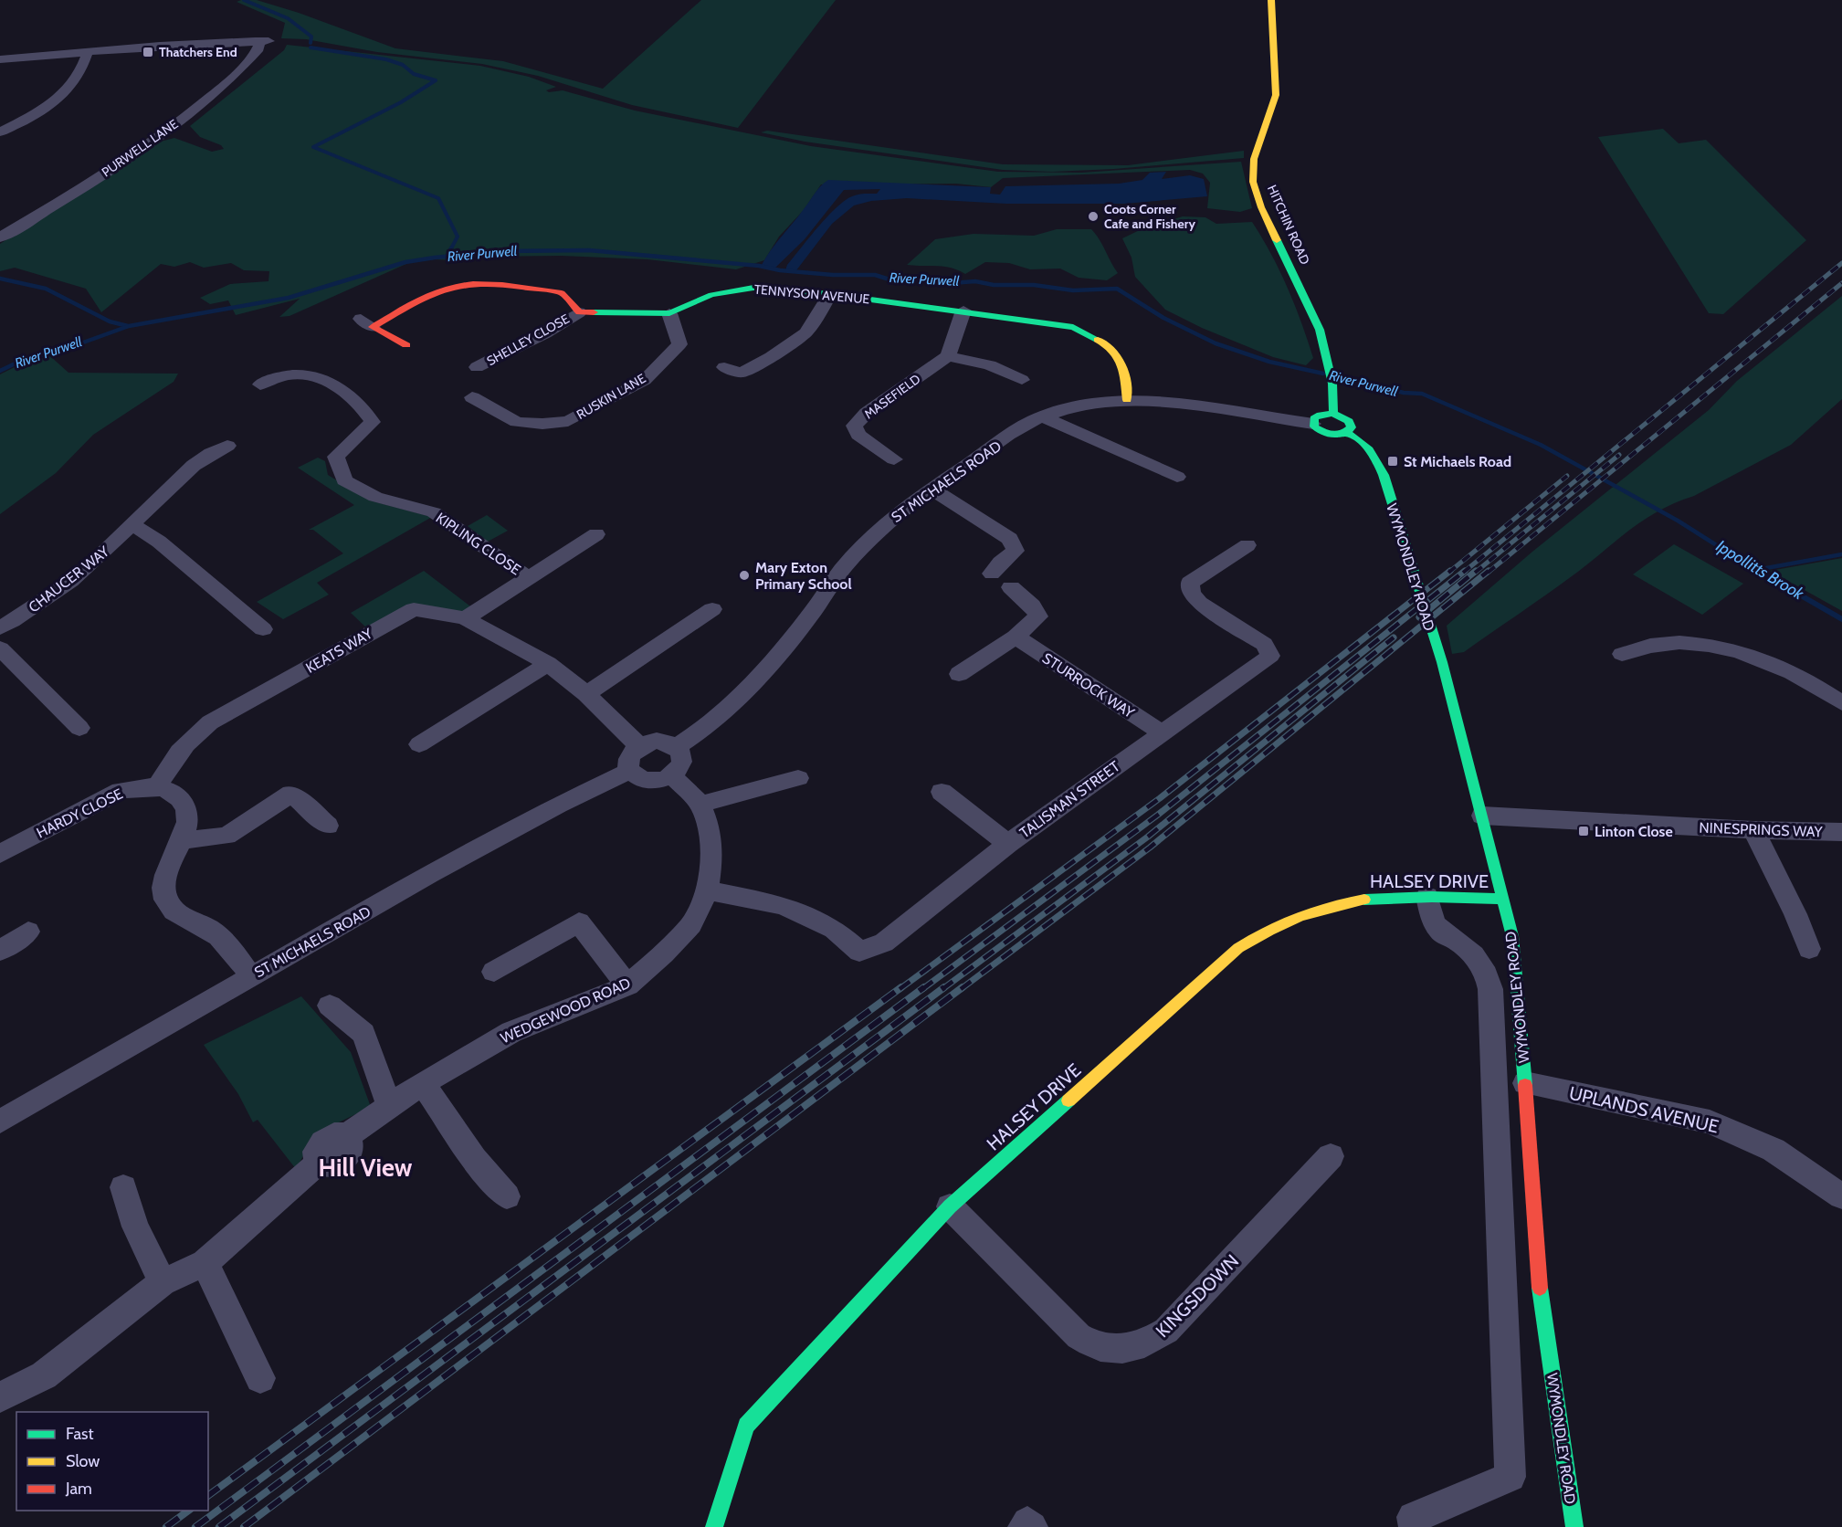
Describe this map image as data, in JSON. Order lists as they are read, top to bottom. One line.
{"streets":{"street":["PURWELL LANE","HITCHIN ROAD","TENNYSON AVENUE","SHELLEY CLOSE","RUSKIN LANE","MASEFIELD","ST MICHAELS ROAD","KIPLING CLOSE","WYMONDLEY ROAD","CHAUCER WAY","KEATS WAY","STURROCK WAY","TALISMAN STREET","HARDY CLOSE","NINESPRINGS WAY","HALSEY DRIVE","WEDGEWOOD ROAD","UPLANDS AVENUE","KINGSDOWN"]},"crossings":[["TENNYSON AVENUE","SHELLEY CLOSE"],["TENNYSON AVENUE","RUSKIN LANE"],["TENNYSON AVENUE","ST MICHAELS ROAD"],["ST MICHAELS ROAD","KEATS WAY"],["ST MICHAELS ROAD","WEDGEWOOD ROAD"],["KIPLING CLOSE","KEATS WAY"],["WYMONDLEY ROAD","NINESPRINGS WAY"],["WYMONDLEY ROAD","HALSEY DRIVE"],["WYMONDLEY ROAD","UPLANDS AVENUE"],["KEATS WAY","HARDY CLOSE"],["KEATS WAY","WEDGEWOOD ROAD"],["STURROCK WAY","TALISMAN STREET"],["TALISMAN STREET","WEDGEWOOD ROAD"],["HALSEY DRIVE","KINGSDOWN"]],"districts":["Hill View"],"water":["River Purwell","Ippollitts Brook"],"places":{"transit":["Thatchers End","St Michaels Road","Linton Close"],"other":["Coots Corner Cafe and Fishery","Mary Exton Primary School"]},"legend":["Fast","Slow","Jam"]}
